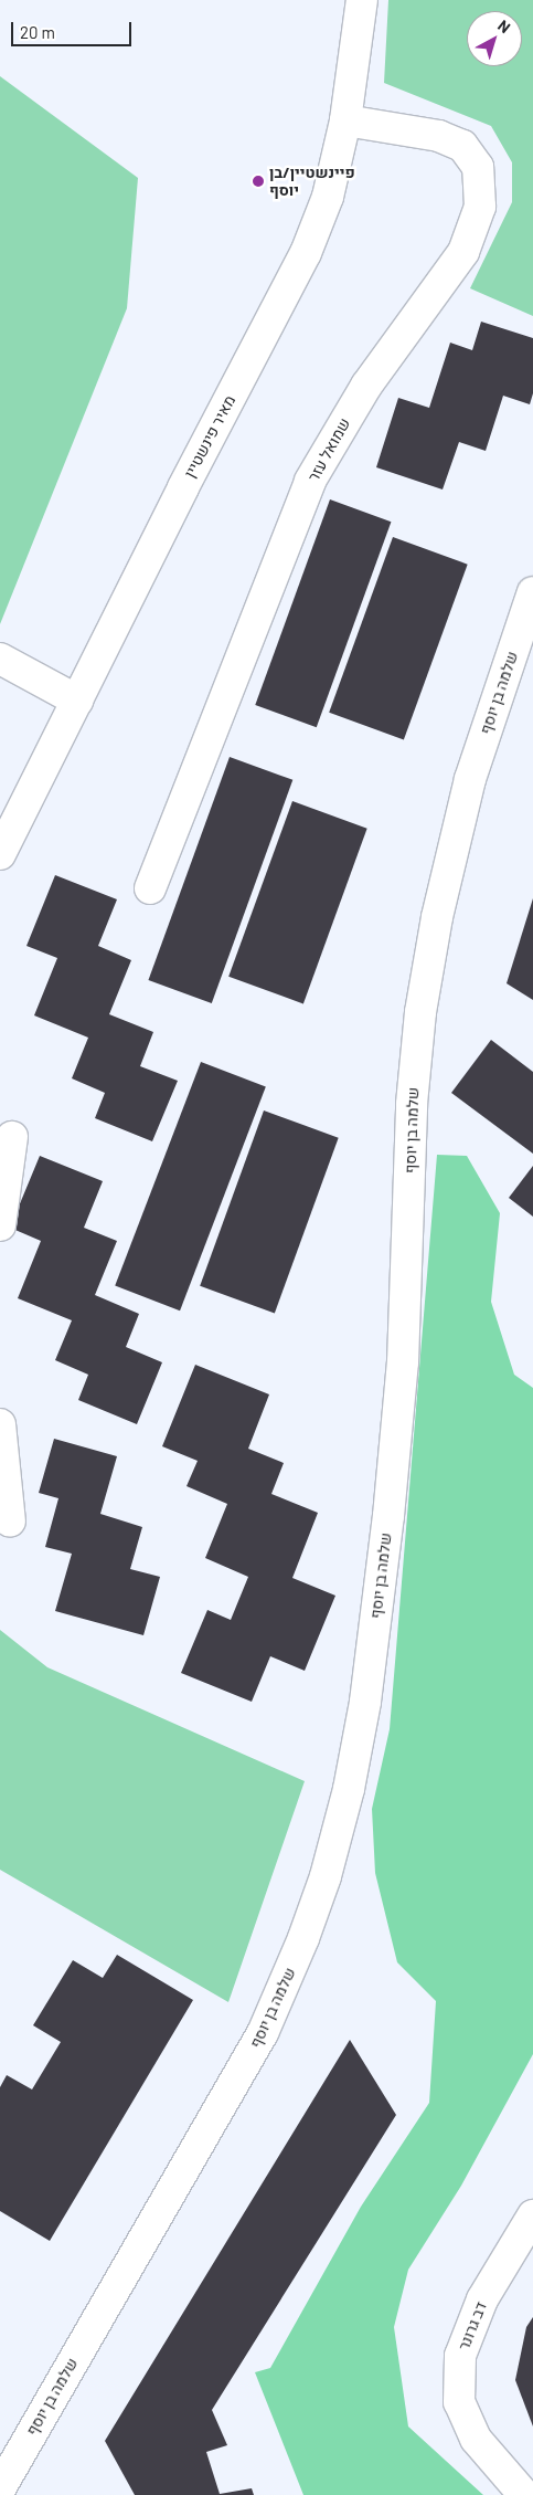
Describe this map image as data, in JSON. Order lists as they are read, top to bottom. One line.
{"streets":{"street":["מאיר פינשטיין","שמואל עזר","שלמה בן יוסף","דב גרונר"]},"crossings":[["מאיר פינשטיין","שמואל עזר"]],"places":["פיינשטיין/בן יוסף"],"scale_bar":"20 m","north":"top right"}
